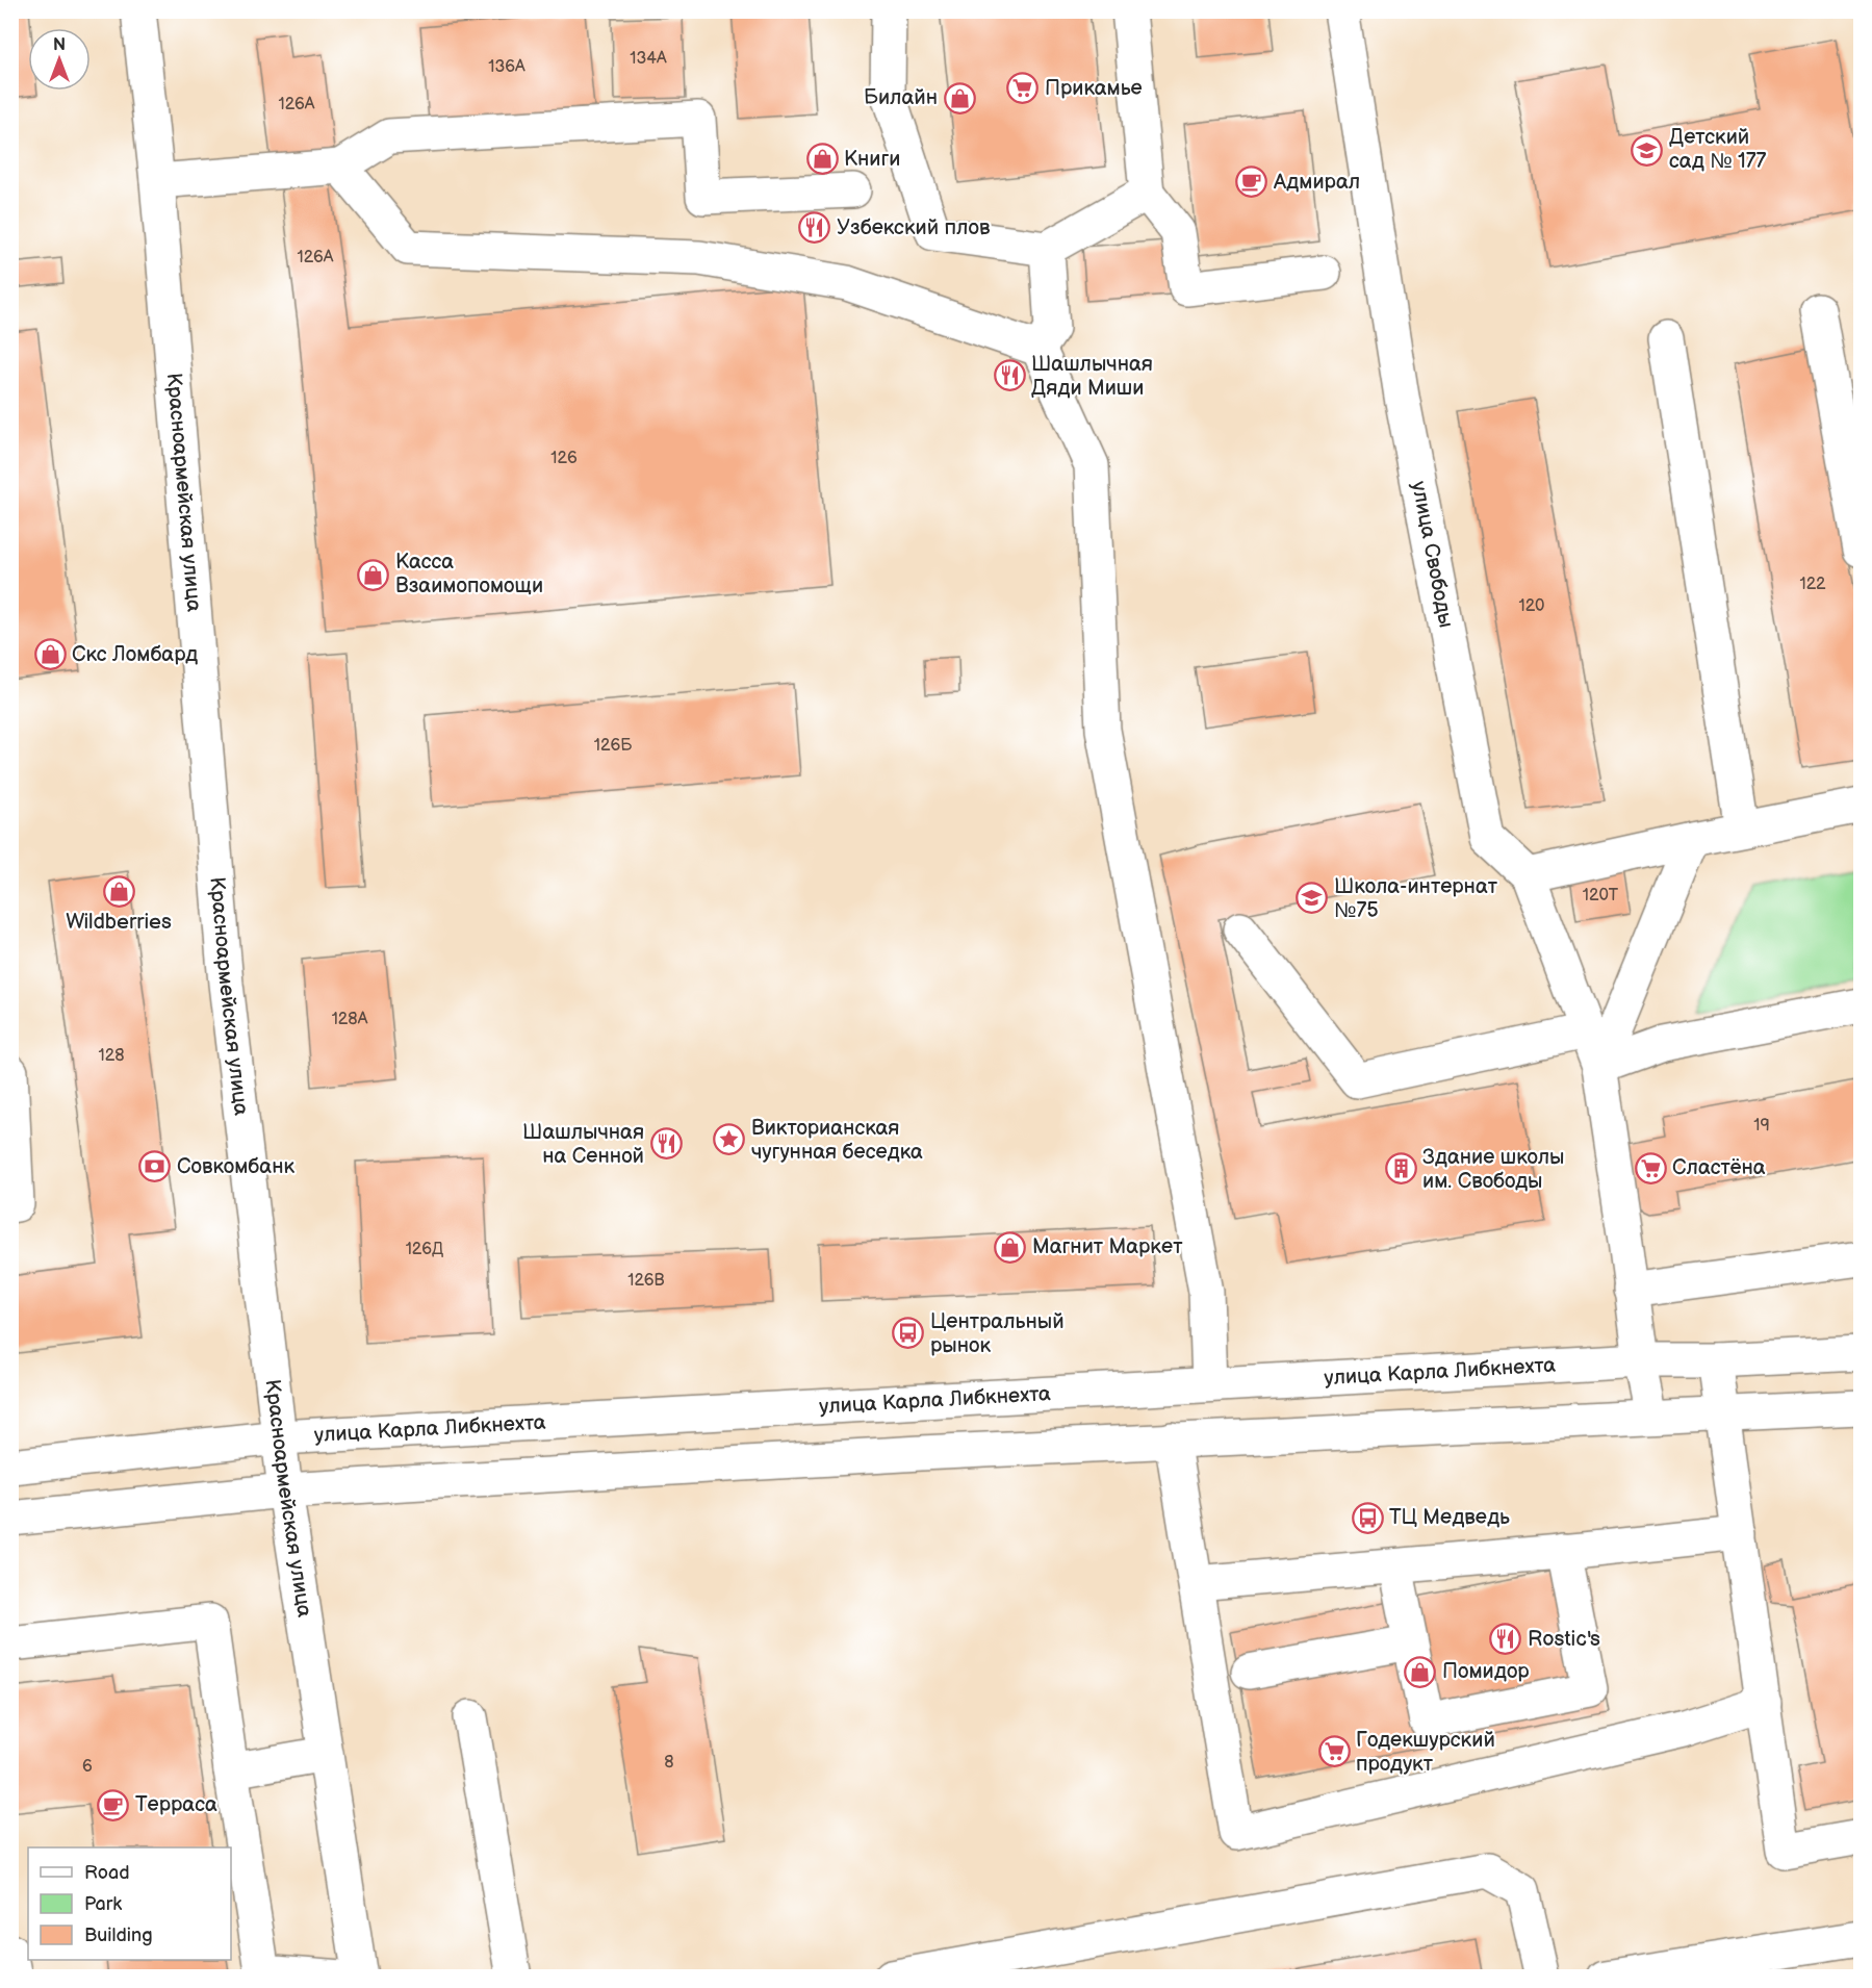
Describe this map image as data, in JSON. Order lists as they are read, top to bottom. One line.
{"streets":{"main road":["Красноармейская улица","улица Свободы","улица Карла Либкнехта"]},"crossings":[["Красноармейская улица","улица Карла Либкнехта"],["улица Свободы","улица Карла Либкнехта"]],"places":{"supermarket":["Прикамье","Сластёна","Годекшурский продукт"],"shop":["Билайн","Книги","Касса Взаимопомощи","Скс Ломбард","Wildberries","Магнит Маркет","Помидор"],"school or university":["Детский сад № 177","Школа-интернат №75"],"cafe":["Адмирал","Терраса"],"restaurant":["Узбекский плов","Шашлычная Дяди Миши","Шашлычная на Сенной","Rostic's"],"place":["Викторианская чугунная беседка"],"bank":["Совкомбанк"],"building":["Здание школы им. Свободы"],"bus stop":["Центральный рынок","ТЦ Медведь"]},"house_numbers":["134А","136А","126А","126А","126","122","120","126Б","120Т","128А","128","19","126Д","126В","8","6"],"legend":["Road","Park","Building"],"north":"top"}
